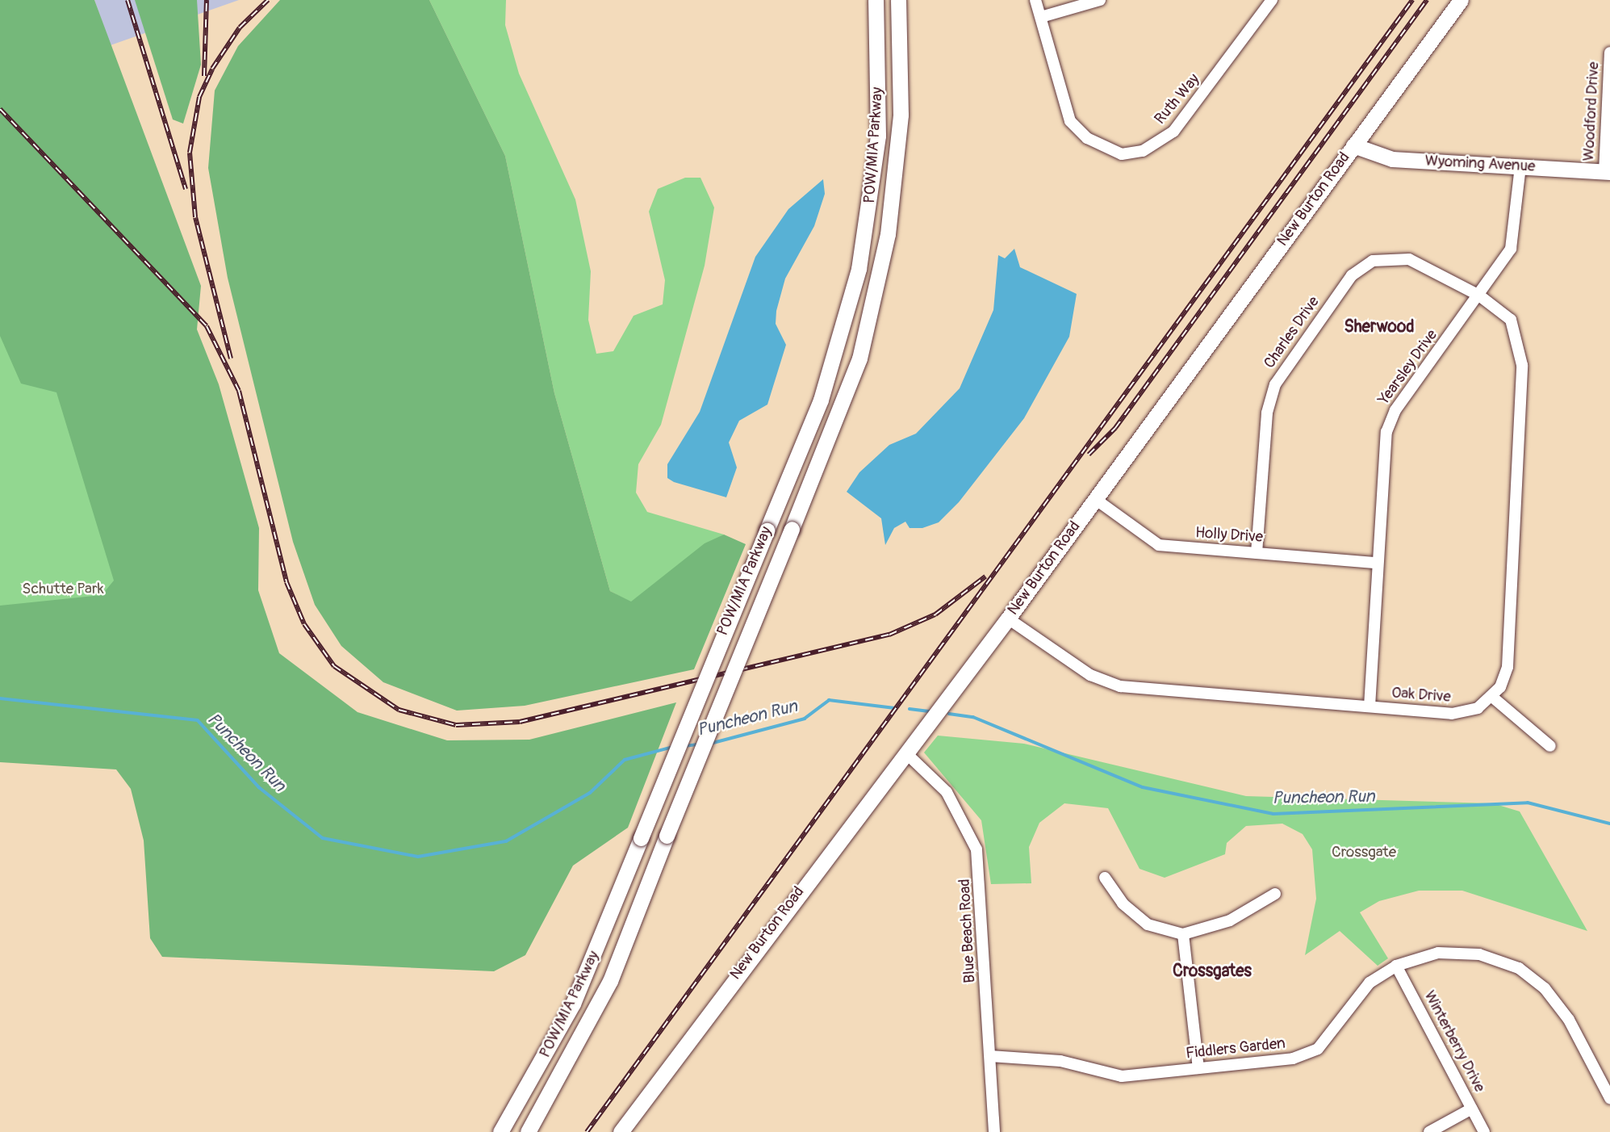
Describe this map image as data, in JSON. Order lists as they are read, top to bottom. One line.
{"streets":{"main road":["POW/MIA Parkway","Wyoming Avenue","New Burton Road"],"street":["Ruth Way","Woodford Drive","Charles Drive","Yearsley Drive","Holly Drive","Oak Drive","Blue Beach Road","Winterberry Drive","Fiddlers Garden"]},"crossings":[["Woodford Drive","Wyoming Avenue"],["Wyoming Avenue","New Burton Road"],["Wyoming Avenue","Yearsley Drive"],["New Burton Road","Holly Drive"],["New Burton Road","Oak Drive"],["New Burton Road","Blue Beach Road"],["Charles Drive","Yearsley Drive"],["Charles Drive","Holly Drive"],["Yearsley Drive","Holly Drive"],["Yearsley Drive","Oak Drive"],["Blue Beach Road","Fiddlers Garden"],["Winterberry Drive","Fiddlers Garden"]],"districts":["Sherwood","Crossgates"],"water":["Puncheon Run"],"parks":["Schutte Park","Crossgate"]}
